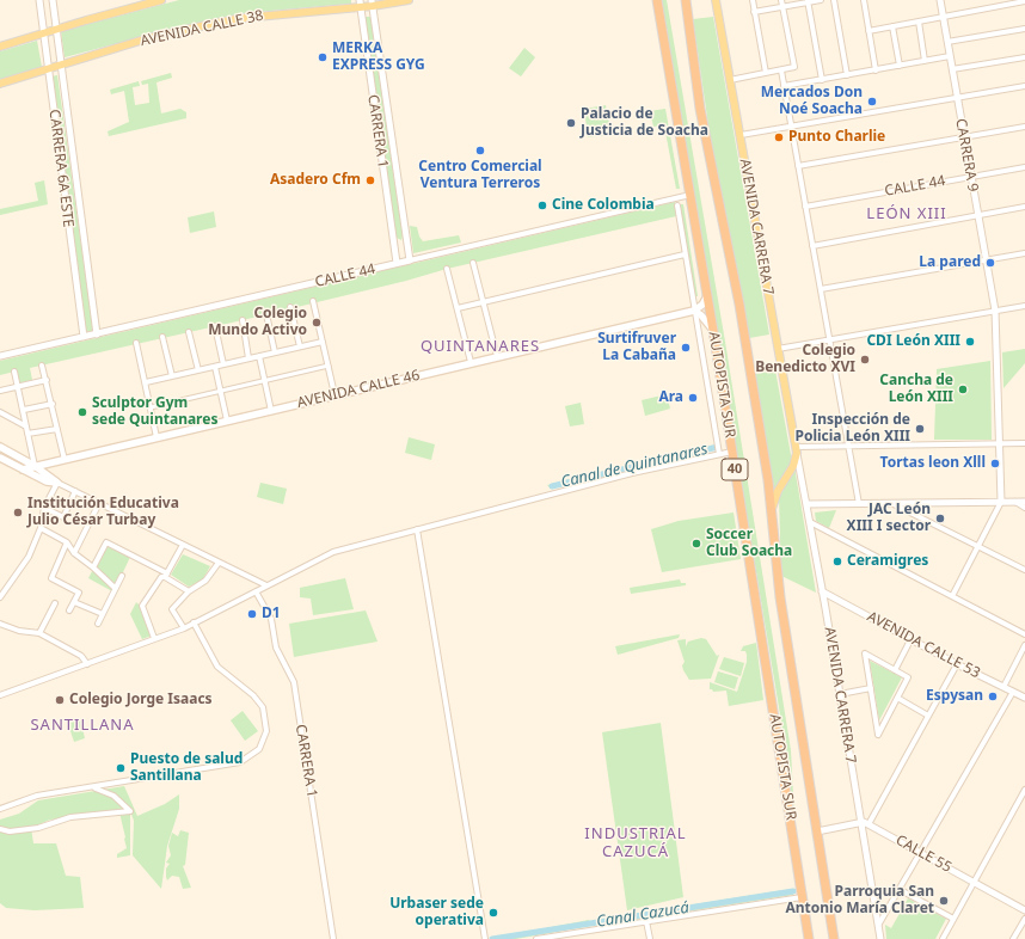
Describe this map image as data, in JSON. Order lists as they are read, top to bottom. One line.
{"streets":{"highway":["AUTOPISTA SUR","40"],"main road":["AVENIDA CALLE 38","AVENIDA CARRERA 7","AVENIDA CALLE 46"],"street":["CARRERA 1","CARRERA 9","CARRERA 6A ESTE","CALLE 44","AVENIDA CALLE 53","CALLE 55"]},"crossings":[["AVENIDA CALLE 38","CARRERA 1"],["AVENIDA CALLE 38","CARRERA 6A ESTE"],["CARRERA 1","CALLE 44"],["CARRERA 9","CALLE 44"],["CARRERA 6A ESTE","CALLE 44"],["CALLE 44","AUTOPISTA SUR"],["AVENIDA CARRERA 7","AVENIDA CALLE 53"],["AVENIDA CARRERA 7","CALLE 55"],["AUTOPISTA SUR","CALLE 55"]],"districts":["LEÓN XIII","QUINTANARES","SANTILLANA","INDUSTRIAL CAZUCÁ"],"water":["Canal de Quintanares","Canal Cazucá"],"places":["MERKA EXPRESS GYG","Mercados Don Noé Soacha","Palacio de Justicia de Soacha","Punto Charlie","Centro Comercial Ventura Terreros","Asadero Cfm","Cine Colombia","La pared","Colegio Mundo Activo","CDI León XIII","Surtifruver La Cabaña","Colegio Benedicto XVI","Cancha de León XIII","Ara","Sculptor Gym sede Quintanares","Inspección de Policia León XIII","Tortas leon Xlll","Institución Educativa Julio César Turbay","JAC León XIII I sector","Soccer Club Soacha","Ceramigres","D1","Espysan","Colegio Jorge Isaacs","Puesto de salud Santillana","Parroquia San Antonio María Claret","Urbaser sede operativa"]}
